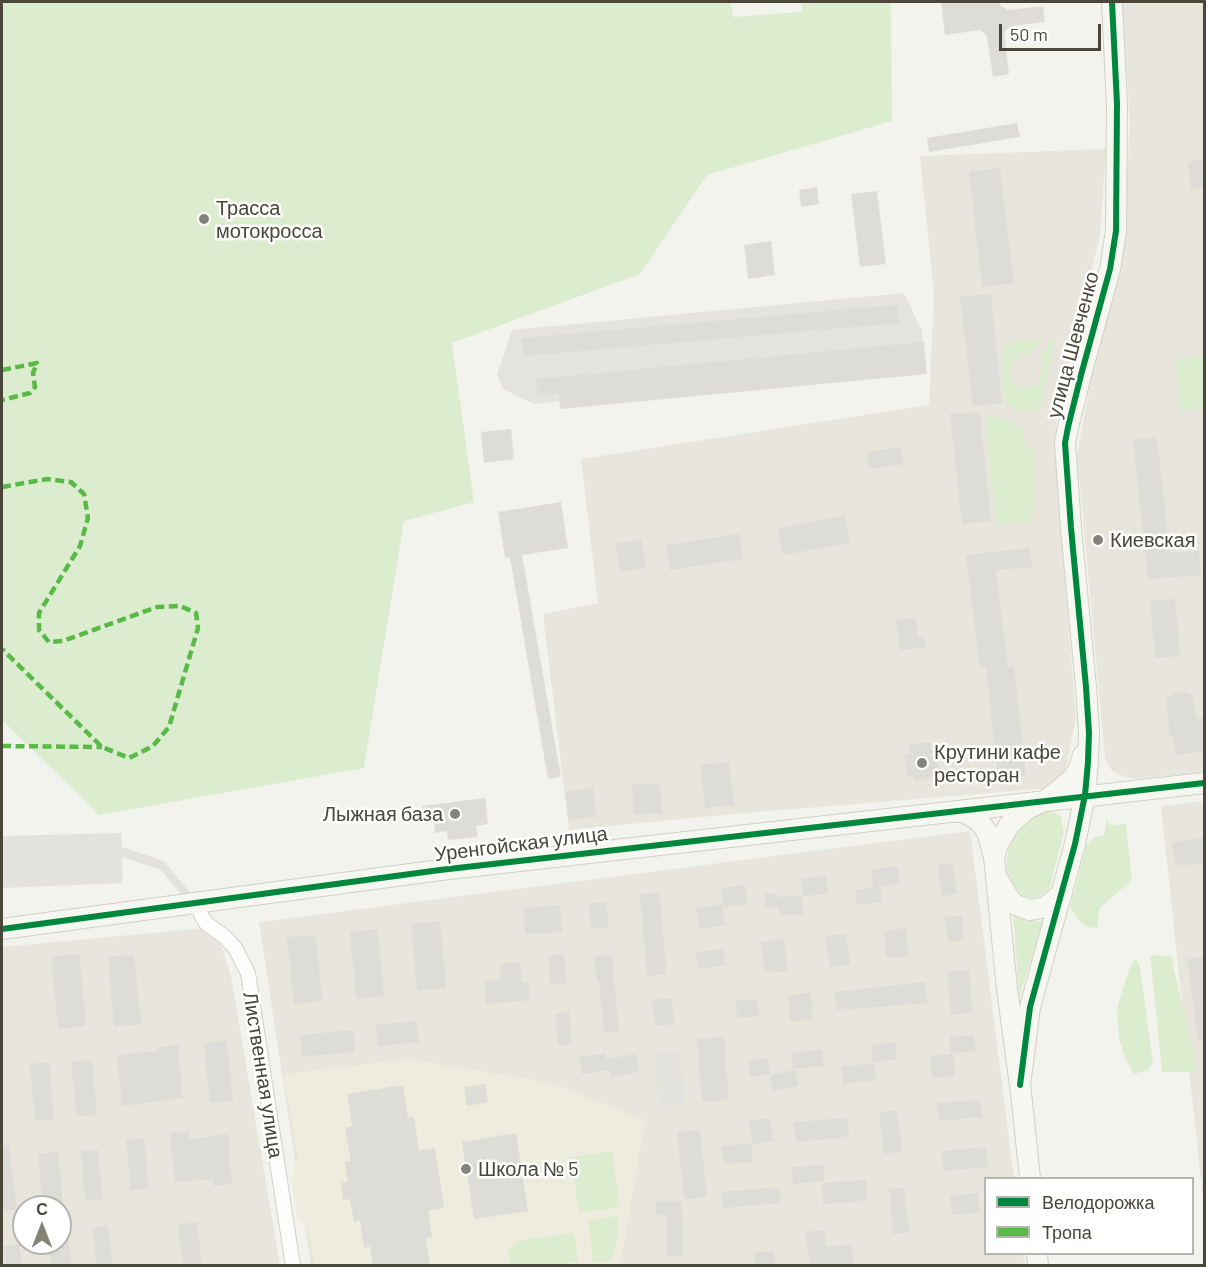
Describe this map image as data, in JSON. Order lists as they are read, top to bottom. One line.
{"streets":{"street":["улица Шевченко","Уренгойская улица","Лиственная улица"]},"crossings":[["Уренгойская улица","Лиственная улица"]],"places":["Трасса мотокросса","Киевская","Крутини кафе ресторан","Лыжная база","Школа № 5"],"legend":["Велодорожка","Тропа"],"scale_bar":"50 m","north":"top"}
